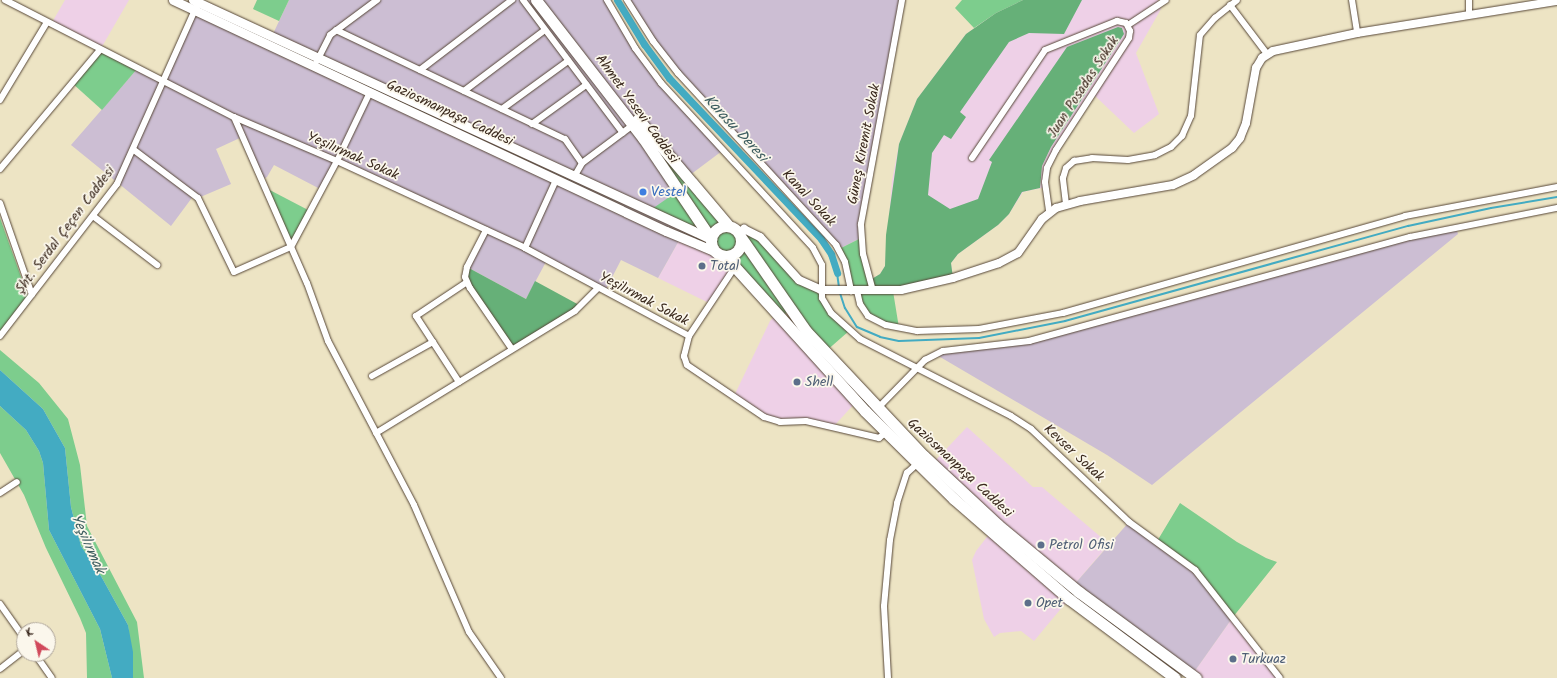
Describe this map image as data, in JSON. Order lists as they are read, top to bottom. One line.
{"streets":{"highway":["Ahmet Yesevi Caddesi","Gaziosmanpaşa Caddesi"],"street":["Juan Posadas Sokak","Güneş Kiremit Sokak","Yeşilırmak Sokak","Kanal Sokak","Şht. Serdal Çeçen Caddesi","Kevser Sokak"]},"crossings":[["Ahmet Yesevi Caddesi","Gaziosmanpaşa Caddesi"],["Gaziosmanpaşa Caddesi","Yeşilırmak Sokak"],["Gaziosmanpaşa Caddesi","Şht. Serdal Çeçen Caddesi"],["Yeşilırmak Sokak","Şht. Serdal Çeçen Caddesi"]],"water":["Karasu Deresi","Yeşilırmak"],"places":["Vestel","Total","Shell","Petrol Ofisi","Opet","Turkuaz"],"north":"top left"}
